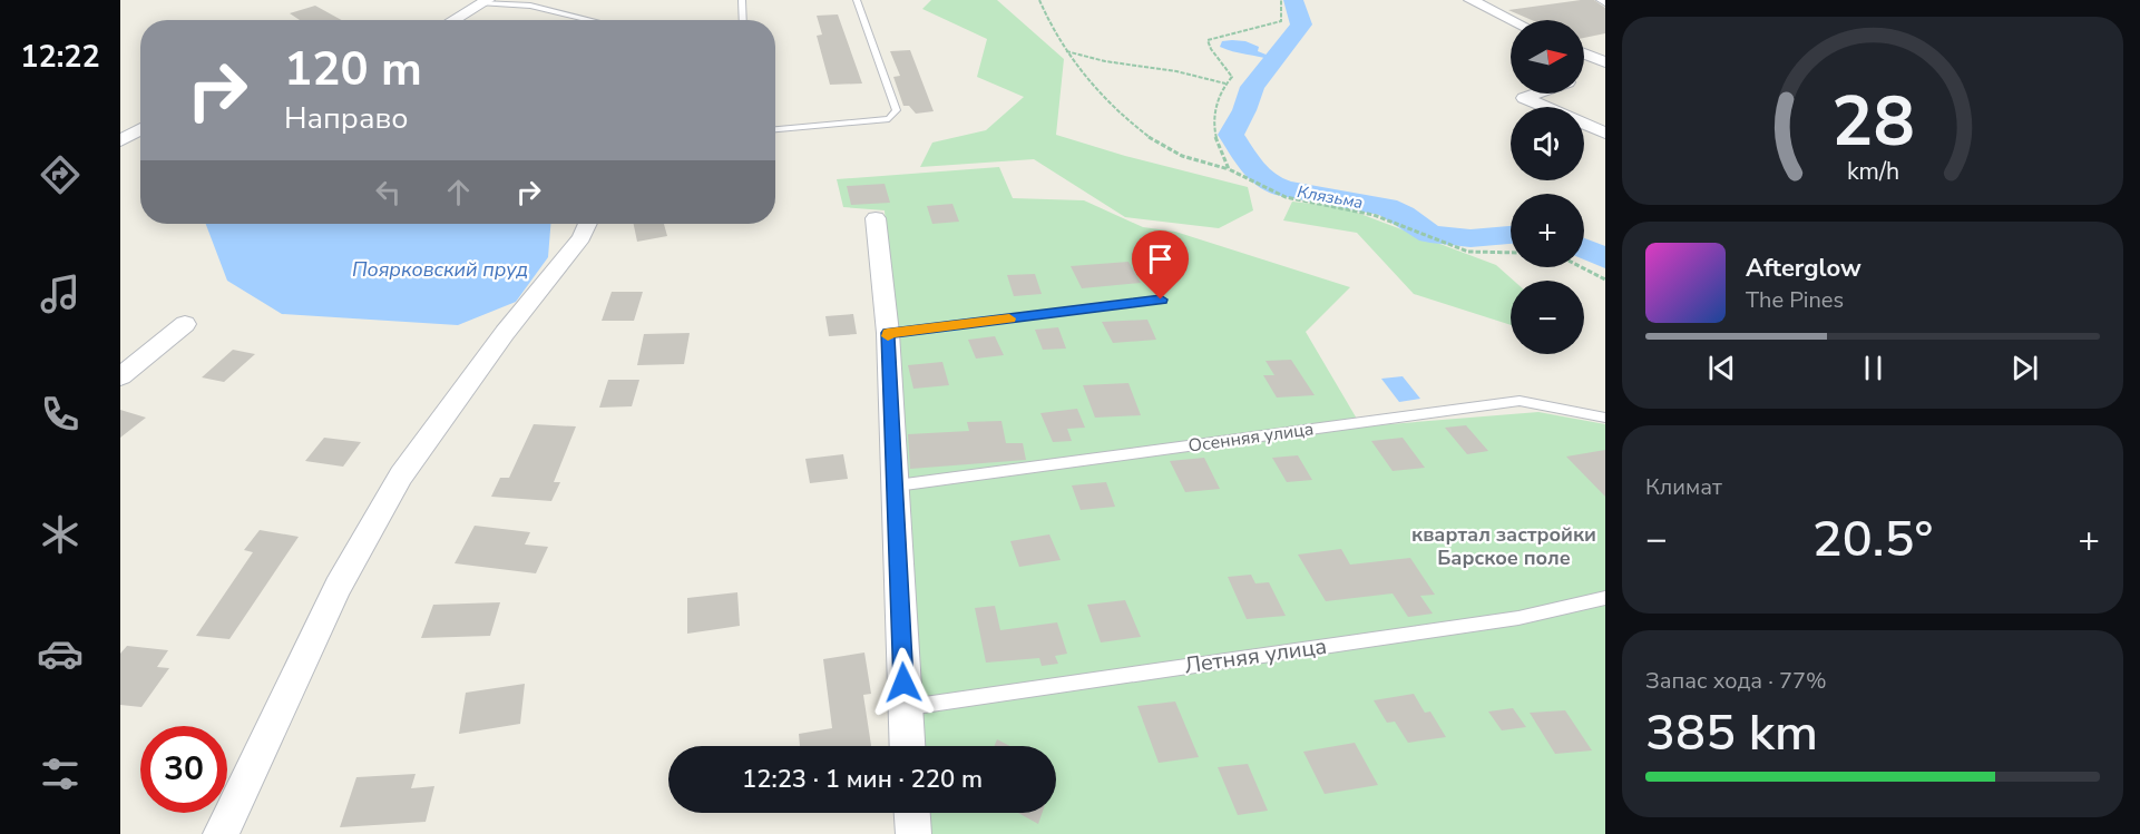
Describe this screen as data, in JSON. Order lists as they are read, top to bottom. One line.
{"streets":{"lane":["Осенняя улица","Летняя улица"]},"districts":["квартал застройки Барское поле"],"water":["Клязьма","Поярковский пруд"],"north":"right","page":{"tabs":"12:22","map_buttons":["+","−"],"turn":["120 m","Направо"],"song":["Afterglow","The Pines"],"tile":["Климат",["Запас хода · 77%","385 km"]],"heat":["−","20.5°","+"],"limit":"30","trip":"12:23 · 1 мин · 220 m","gauge":["28","km/h"]}}
